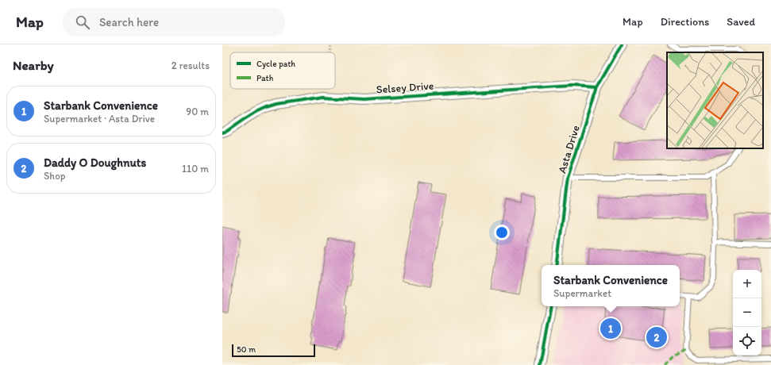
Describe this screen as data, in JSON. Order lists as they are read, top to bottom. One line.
{"streets":{"street":["Selsey Drive","Asta Drive"]},"crossings":[["Selsey Drive","Asta Drive"]],"legend":["Cycle path","Path"],"scale_bar":"50 m","page":{"header":"Map","search":"Search here","nav":["Map","Directions","Saved"],"heading":["Nearby","2 results"],"list":[{"mark":"1","name":"Starbank Convenience","note":"Supermarket · Asta Drive","value":"90 m"},{"mark":"2","name":"Daddy O Doughnuts","note":"Shop","value":"110 m"}],"popup":["Starbank Convenience","Supermarket"],"map_buttons":["+","−"],"pins":["1","2"],"scale":"50 m"}}
